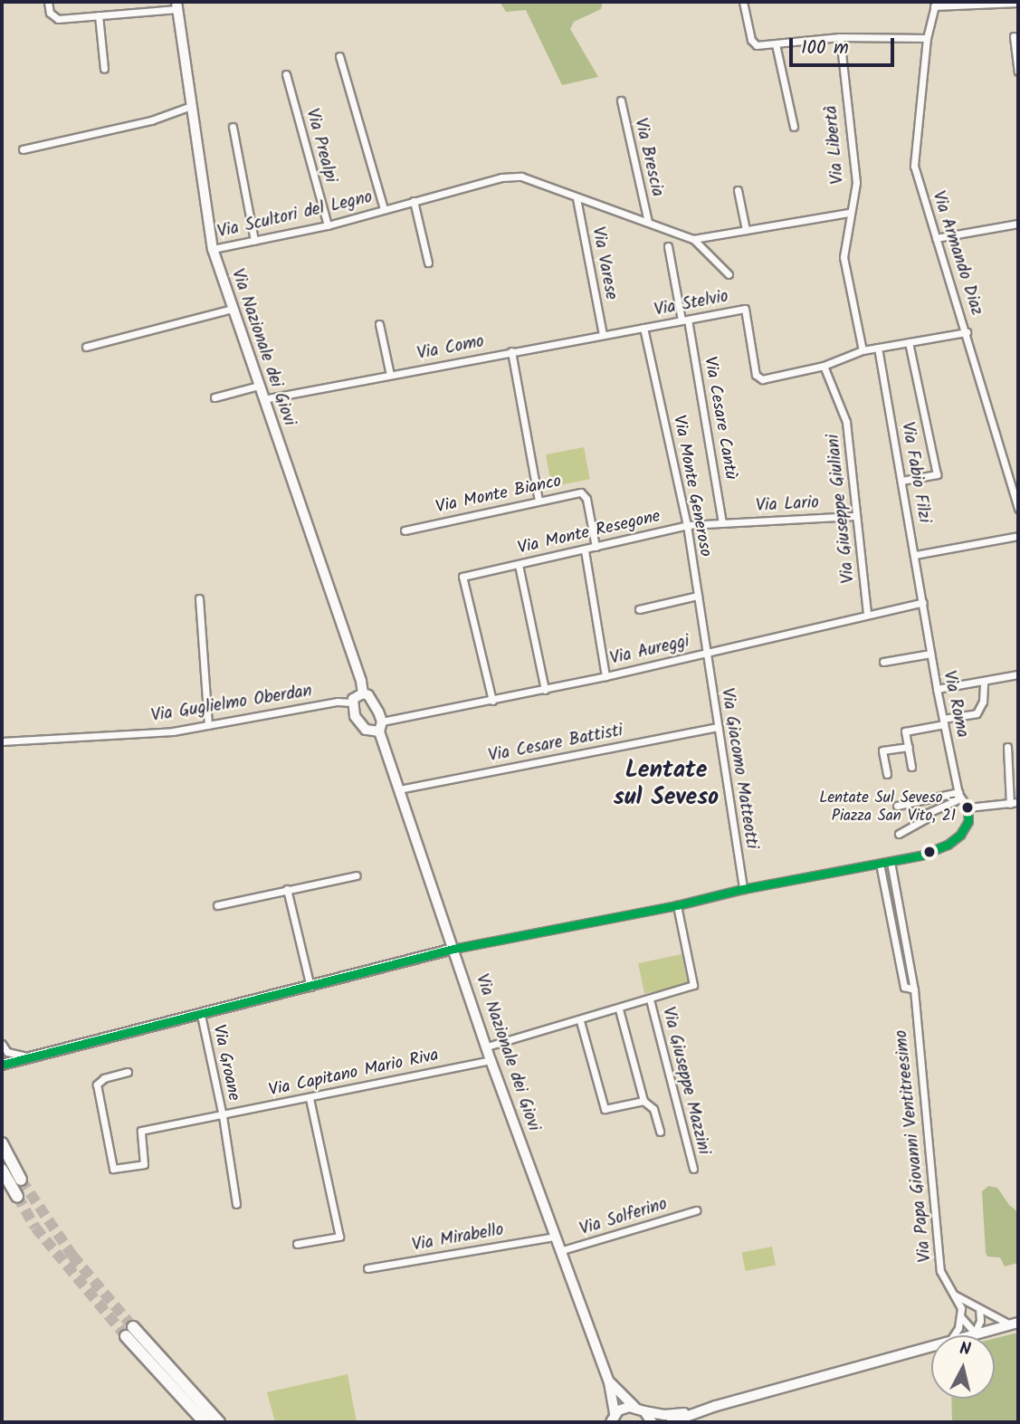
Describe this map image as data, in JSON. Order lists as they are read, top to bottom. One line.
{"streets":{"main road":["Via Nazionale dei Giovi"],"street":["Via Libertà","Via Prealpi","Via Brescia","Via Scultori del Legno","Via Armando Diaz","Via Varese","Via Stelvio","Via Como","Via Cesare Cantù","Via Fabio Filzi","Via Monte Generoso","Via Monte Bianco","Via Lario","Via Giuseppe Giuliani","Via Monte Resegone","Via Aureggi","Via Guglielmo Oberdan","Via Roma","Via Cesare Battisti","Via Giacomo Matteotti","Via Groane","Via Capitano Mario Riva","Via Giuseppe Mazzini","Via Papa Giovanni Ventitreesimo","Via Solferino","Via Mirabello"]},"crossings":[["Via Prealpi","Via Scultori del Legno"],["Via Brescia","Via Scultori del Legno"],["Via Scultori del Legno","Via Varese"],["Via Scultori del Legno","Via Nazionale dei Giovi"],["Via Varese","Via Como"],["Via Stelvio","Via Como"],["Via Stelvio","Via Cesare Cantù"],["Via Stelvio","Via Monte Generoso"],["Via Stelvio","Via Giuseppe Giuliani"],["Via Nazionale dei Giovi","Via Como"],["Via Nazionale dei Giovi","Via Aureggi"],["Via Nazionale dei Giovi","Via Cesare Battisti"],["Via Nazionale dei Giovi","Via Capitano Mario Riva"],["Via Nazionale dei Giovi","Via Solferino"],["Via Nazionale dei Giovi","Via Mirabello"],["Via Como","Via Monte Generoso"],["Via Cesare Cantù","Via Lario"],["Via Cesare Cantù","Via Monte Resegone"],["Via Fabio Filzi","Via Aureggi"],["Via Fabio Filzi","Via Roma"],["Via Monte Generoso","Via Monte Resegone"],["Via Monte Generoso","Via Aureggi"],["Via Monte Generoso","Via Giacomo Matteotti"],["Via Monte Bianco","Via Monte Resegone"],["Via Lario","Via Giuseppe Giuliani"],["Via Lario","Via Monte Resegone"],["Via Giuseppe Giuliani","Via Aureggi"],["Via Monte Resegone","Via Aureggi"],["Via Aureggi","Via Roma"],["Via Aureggi","Via Giacomo Matteotti"],["Via Cesare Battisti","Via Giacomo Matteotti"],["Via Groane","Via Capitano Mario Riva"]],"districts":["Lentate sul Seveso"],"places":["Lentate Sul Seveso - Piazza San Vito, 21"],"scale_bar":"100 m","north":"top"}
